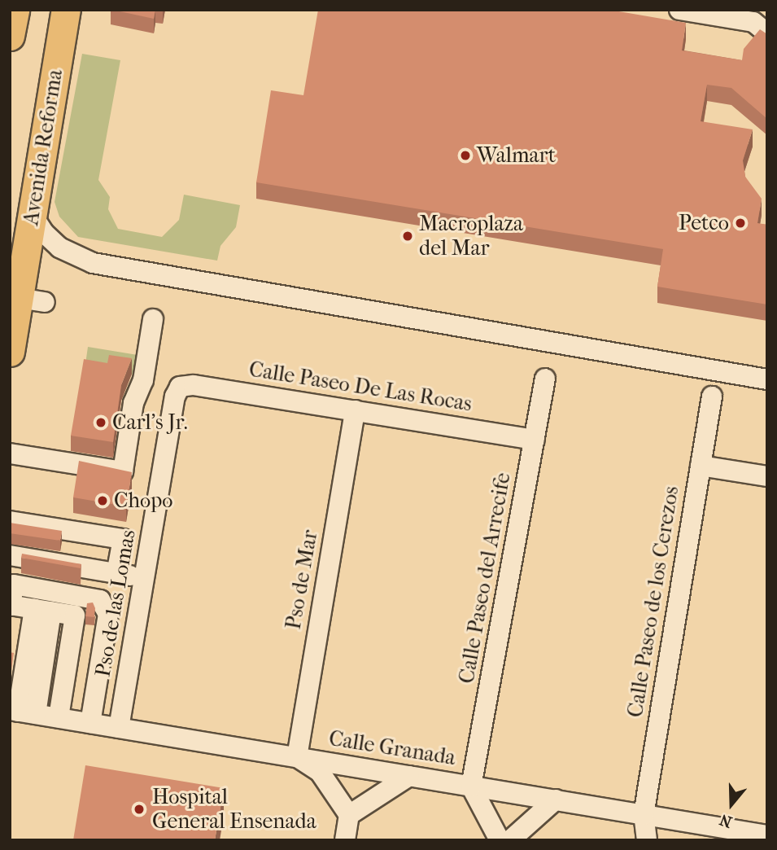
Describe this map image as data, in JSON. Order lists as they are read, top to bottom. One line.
{"streets":{"highway":["Avenida Reforma"],"street":["Calle Paseo De Las Rocas","Calle Paseo del Arrecife","Pso de Mar","Calle Paseo de los Cerezos","Pso de las Lomas","Calle Granada"]},"crossings":[["Calle Paseo De Las Rocas","Calle Paseo del Arrecife"],["Calle Paseo De Las Rocas","Pso de Mar"],["Calle Paseo De Las Rocas","Pso de las Lomas"],["Calle Paseo del Arrecife","Calle Granada"],["Pso de Mar","Calle Granada"],["Calle Paseo de los Cerezos","Calle Granada"],["Pso de las Lomas","Calle Granada"]],"places":["Walmart","Petco","Macroplaza del Mar","Carl's Jr.","Chopo","Hospital General Ensenada"],"north":"bottom"}
